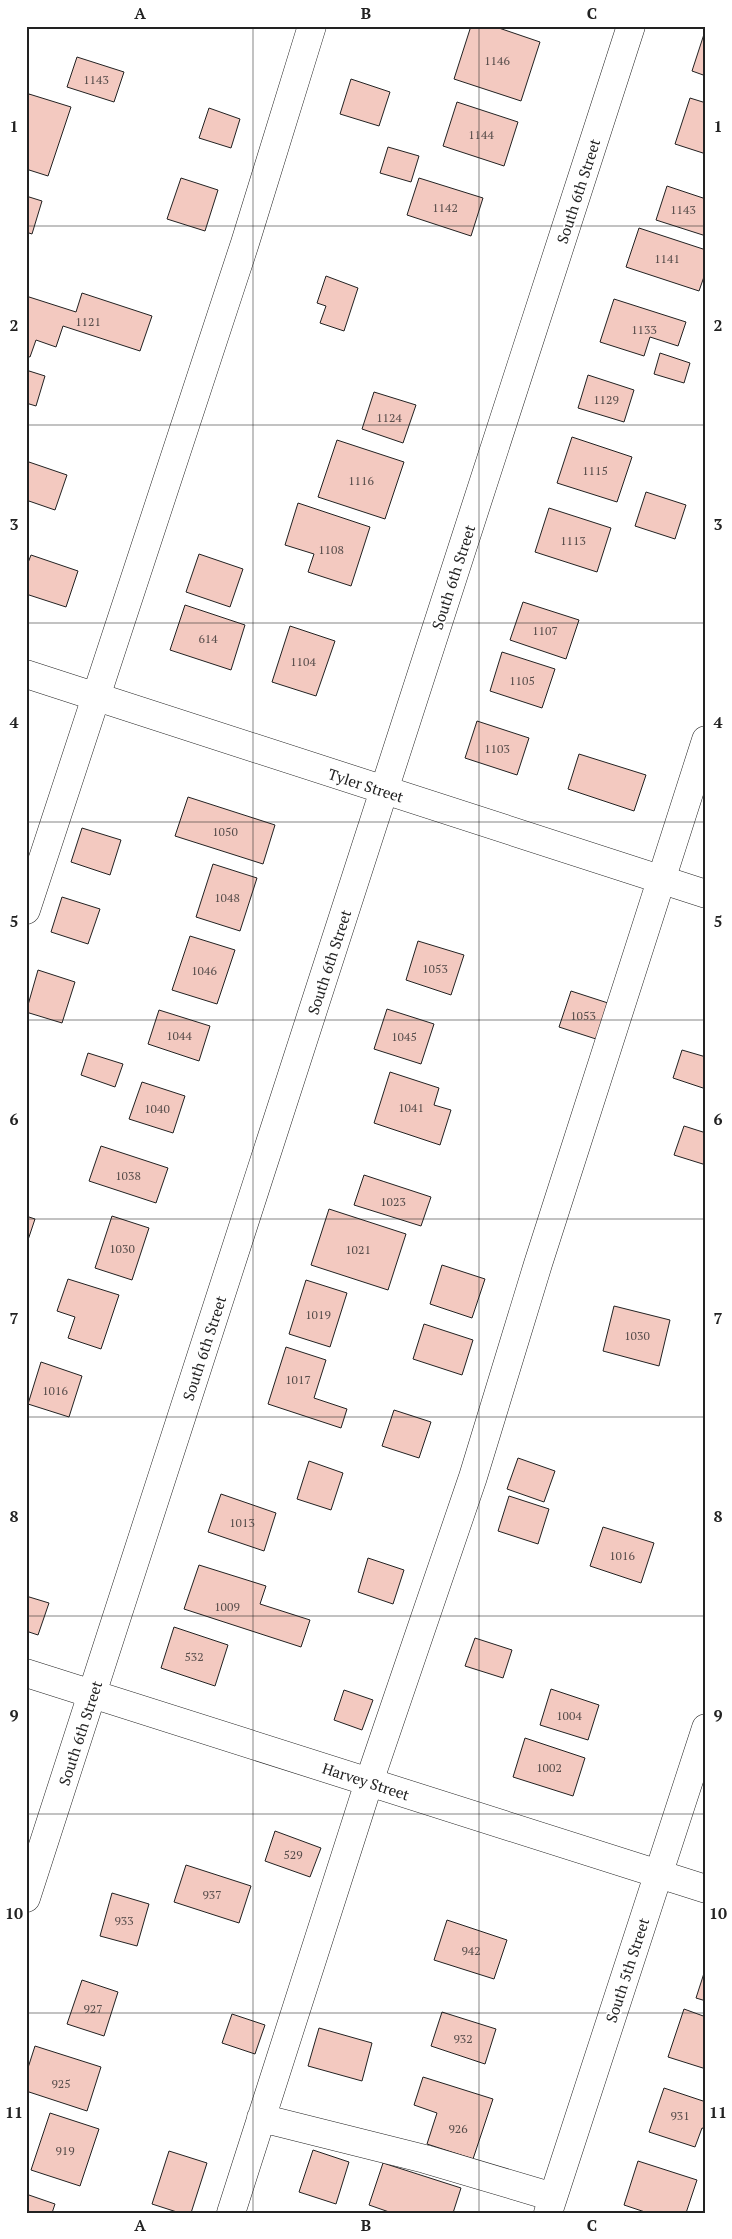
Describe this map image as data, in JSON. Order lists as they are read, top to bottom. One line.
{"streets":{"street":["South 6th Street","Tyler Street","Harvey Street","South 5th Street"]},"crossings":[["South 6th Street","Tyler Street"],["South 6th Street","Harvey Street"],["Harvey Street","South 5th Street"]],"house_numbers":["1146","1143","1144","1142","1143","1141","1121","1133","1129","1124","1115","1116","1113","1108","1107","614","1104","1105","1103","1050","1048","1053","1046","1053","1044","1045","1041","1040","1038","1023","1030","1021","1019","1030","1017","1016","1013","1016","1009","532","1004","1002","529","937","933","942","927","932","925","931","926","919"],"grid":{"columns":["A","B","C"],"rows":["1","2","3","4","5","6","7","8","9","10","11"]}}
